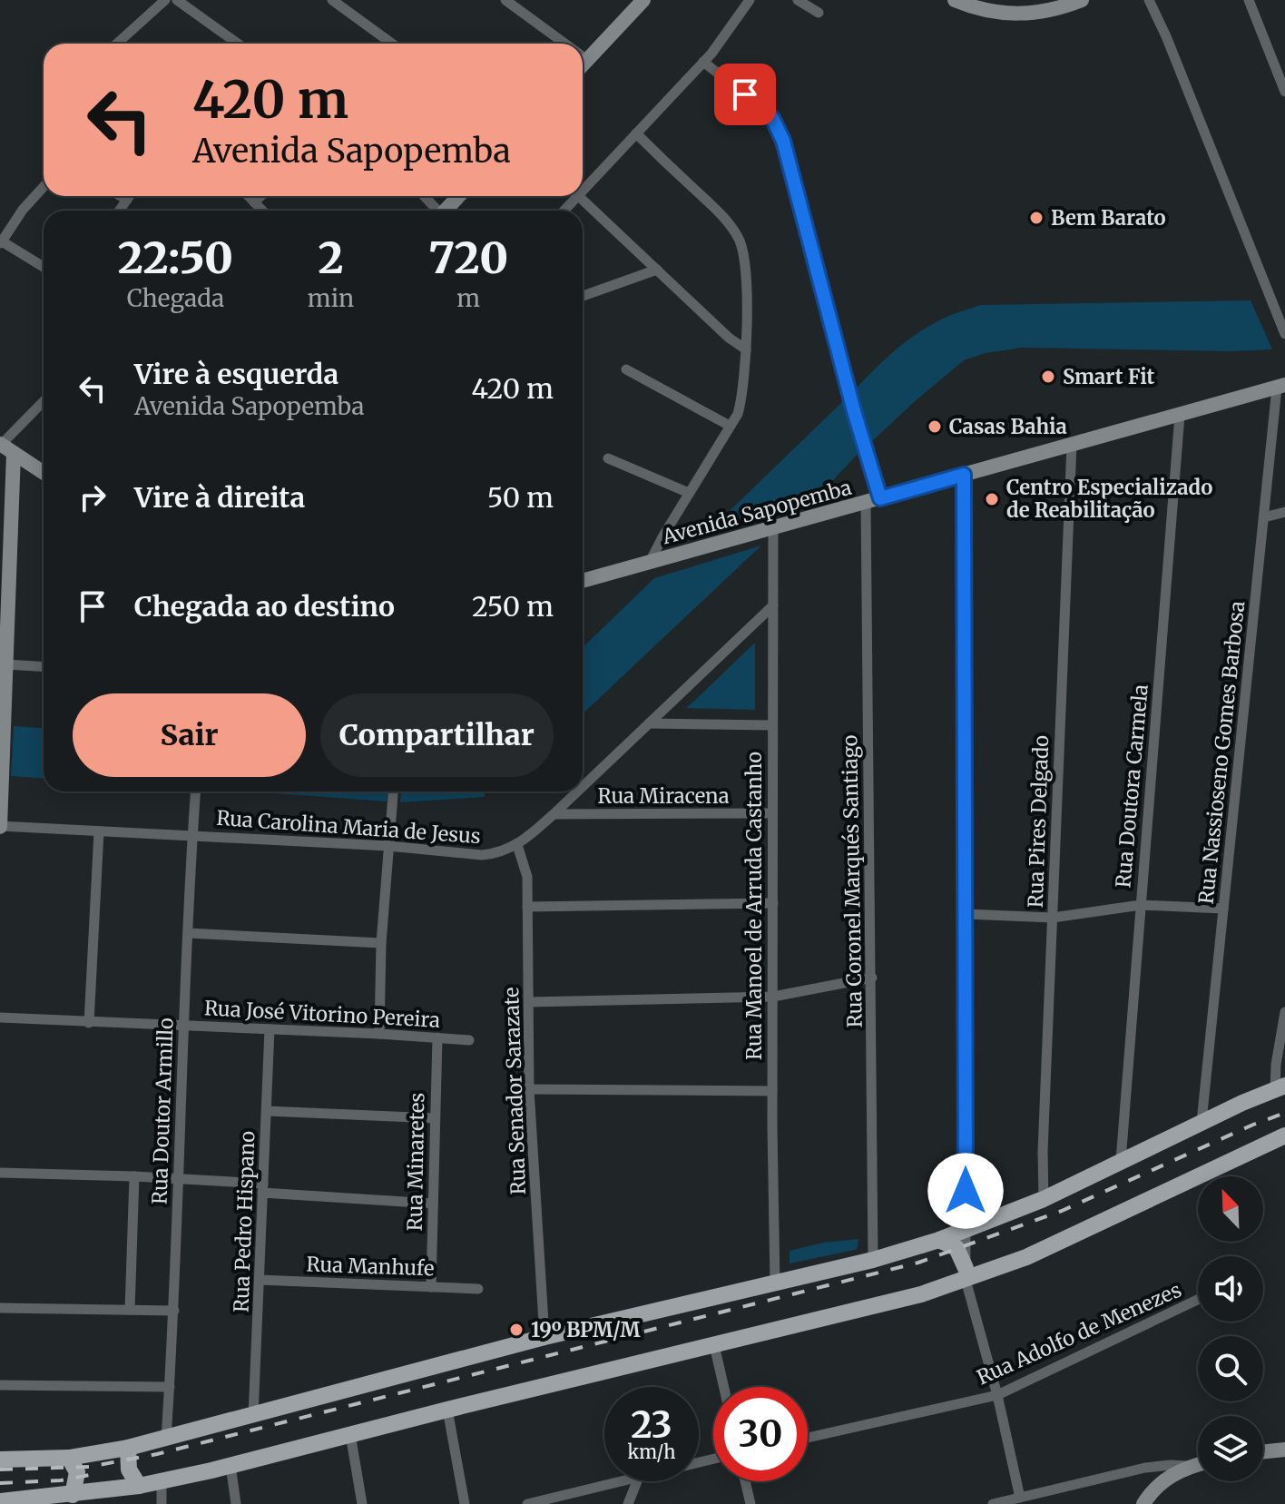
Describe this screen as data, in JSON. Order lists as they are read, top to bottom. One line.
{"streets":{"main road":["Avenida Sapopemba"],"street":["Rua Nassioseno Gomes Barbosa","Rua Doutora Carmela","Rua Miracena","Rua Pires Delgado","Rua Carolina Maria de Jesus","Rua Coronel Marqués Santiago","Rua Manoel de Arruda Castanho","Rua José Vitorino Pereira","Rua Senador Sarazate","Rua Doutor Armillo","Rua Minaretes","Rua Pedro Hispano","Rua Manhufe","Rua Adolfo de Menezes"]},"crossings":[["Avenida Sapopemba","Rua Nassioseno Gomes Barbosa"],["Avenida Sapopemba","Rua Doutora Carmela"],["Avenida Sapopemba","Rua Pires Delgado"],["Avenida Sapopemba","Rua Coronel Marqués Santiago"],["Avenida Sapopemba","Rua Manoel de Arruda Castanho"],["Rua Miracena","Rua Carolina Maria de Jesus"],["Rua Miracena","Rua Manoel de Arruda Castanho"],["Rua Carolina Maria de Jesus","Rua Manoel de Arruda Castanho"],["Rua Carolina Maria de Jesus","Rua Senador Sarazate"],["Rua Carolina Maria de Jesus","Rua Doutor Armillo"],["Rua José Vitorino Pereira","Rua Doutor Armillo"],["Rua José Vitorino Pereira","Rua Minaretes"],["Rua José Vitorino Pereira","Rua Pedro Hispano"],["Rua Minaretes","Rua Manhufe"],["Rua Pedro Hispano","Rua Manhufe"]],"places":["Bem Barato","Smart Fit","Casas Bahia","Centro Especializado de Reabilitação","19º BPM/M"],"north":"top left","page":{"turn":["420 m","Avenida Sapopemba"],"eta":["22:50","Chegada","2","min","720","m"],"list":[{"name":"Vire à esquerda","note":"Avenida Sapopemba","value":"420 m"},{"name":"Vire à direita","value":"50 m"},{"name":"Chegada ao destino","value":"250 m"}],"buttons":["Sair","Compartilhar"],"speed":"23 km/h","limit":"30"}}
